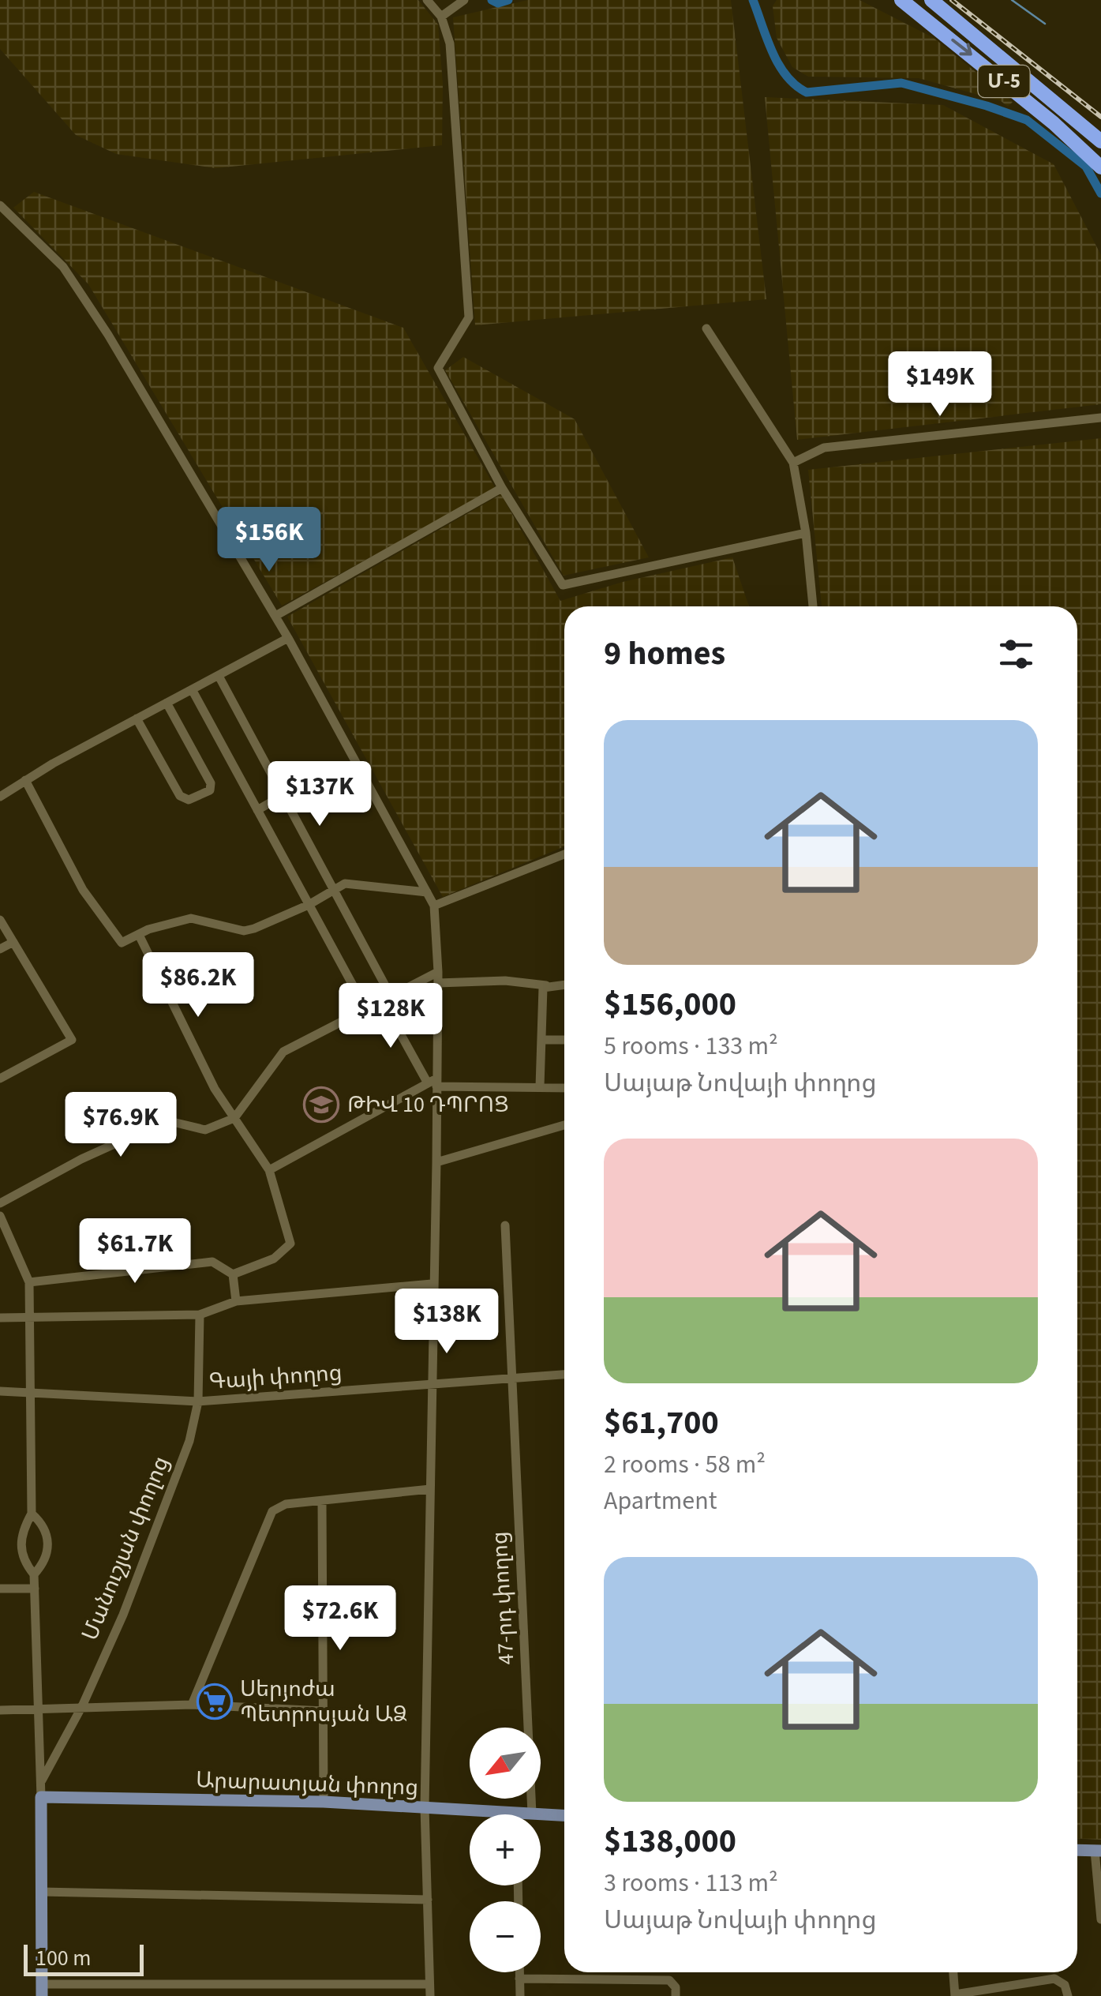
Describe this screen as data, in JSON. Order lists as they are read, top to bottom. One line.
{"streets":{"highway":["Մ-5"],"main road":["Արարատյան փողոց"],"street":["Գայի փողոց","Մանուշյան փողոց","47-րդ փողոց"]},"crossings":[["Գայի փողոց","Մանուշյան փողոց"],["Գայի փողոց","47-րդ փողոց"],["47-րդ փողոց","Արարատյան փողոց"]],"places":{"school or university":["ԹԻՎ 10 ԴՊՐՈՑ"],"supermarket":["Սերյոժա Պետրոսյան ԱՁ"]},"scale_bar":"100 m","north":"bottom left","page":{"price":["$149K","$156K","$137K","$86.2K","$128K","$76.9K","$61.7K","$138K","$72.6K"],"heading":"9 homes","list":[{"name":"$156,000","note":"5 rooms · 133 m² · Սայաթ Նովայի փողոց"},{"name":"$61,700","note":"2 rooms · 58 m² · Apartment"},{"name":"$138,000","note":"3 rooms · 113 m² · Սայաթ Նովայի փողոց"}],"map_buttons":["+","−"],"scale":"100 m"}}
